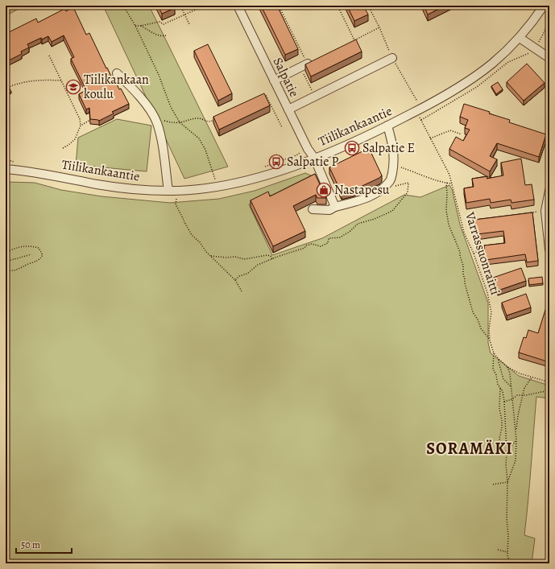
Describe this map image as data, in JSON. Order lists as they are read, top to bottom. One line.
{"streets":{"street":["Salpatie","Tiilikankaantie"],"path":["Varrassuonraitti"]},"crossings":[["Salpatie","Tiilikankaantie"],["Tiilikankaantie","Varrassuonraitti"]],"districts":["SORAMÄKI"],"places":{"school or university":["Tiilikankaan koulu"],"bus stop":["Salpatie E","Salpatie P"],"shop":["Nastapesu"]},"scale_bar":"50 m"}
